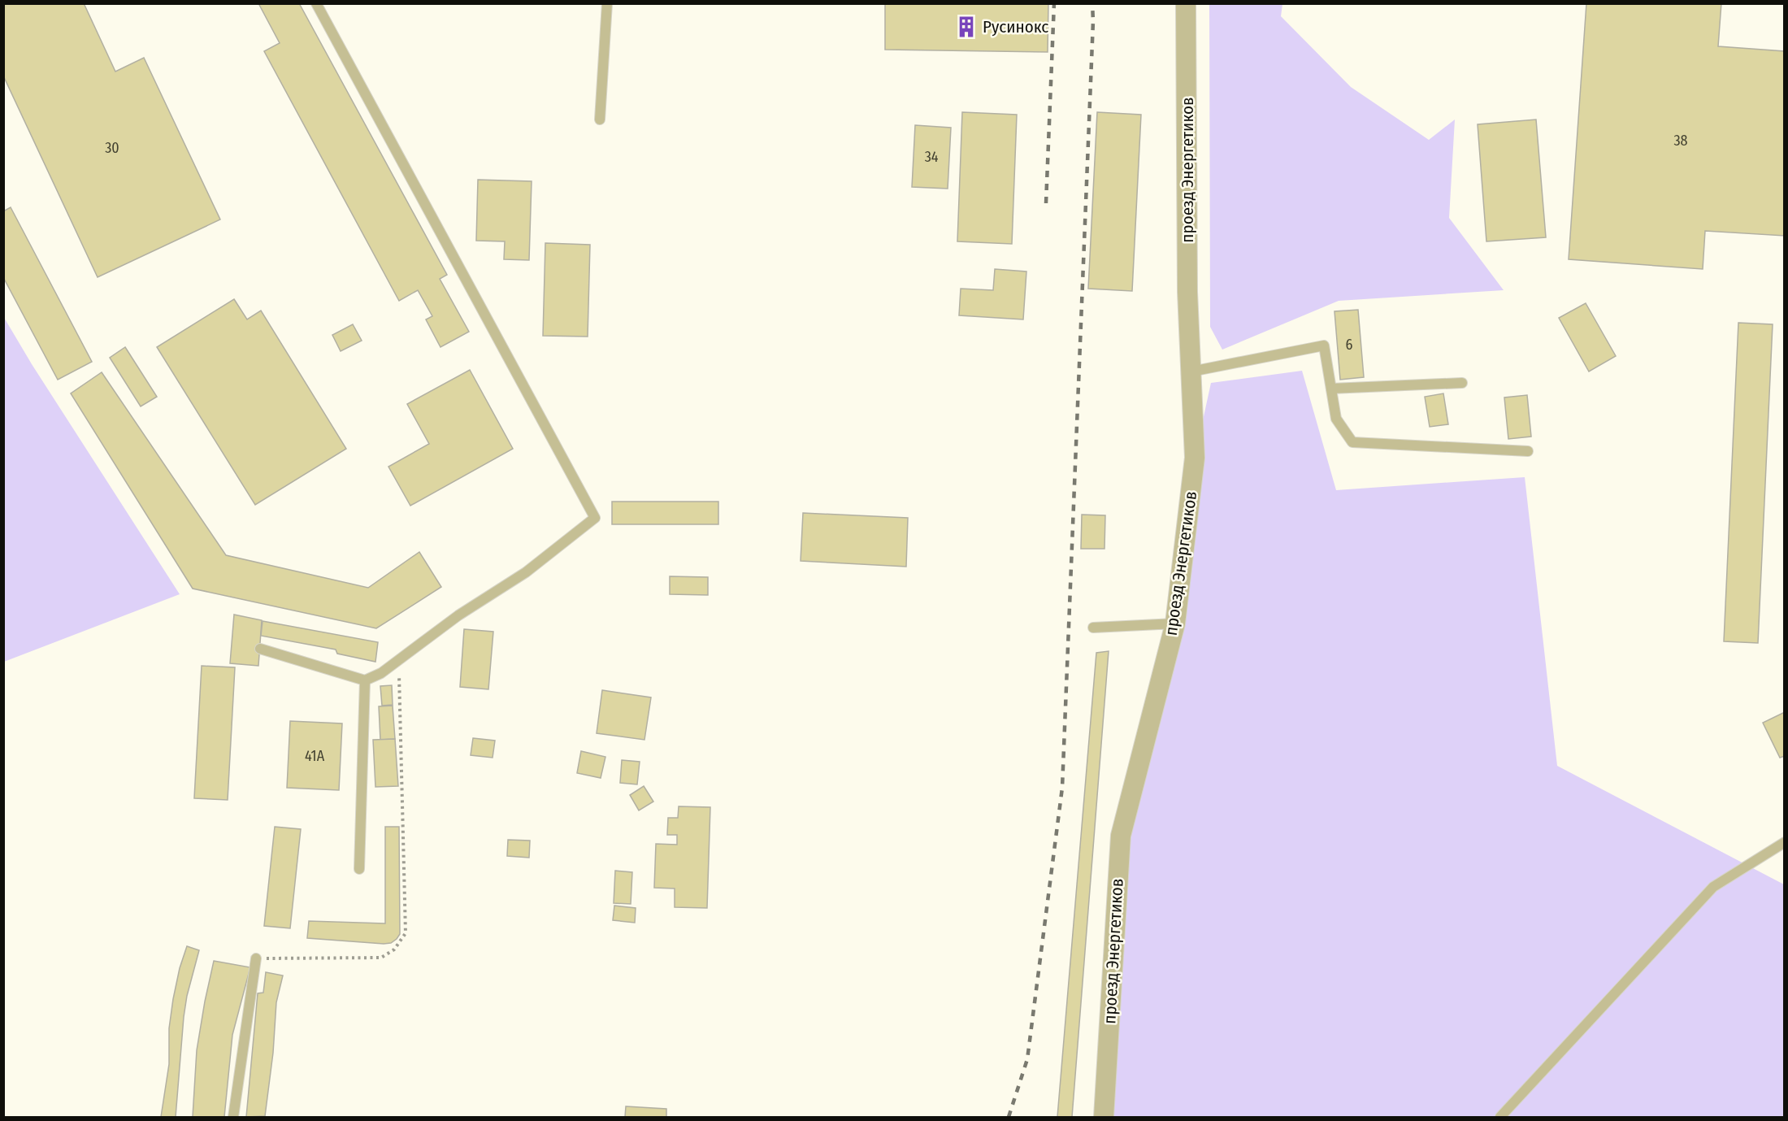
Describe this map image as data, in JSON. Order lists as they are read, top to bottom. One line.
{"streets":{"street":["проезд Энергетиков"]},"places":{"building":["Русинокс"]},"house_numbers":["38","30","34","6","41А"]}
